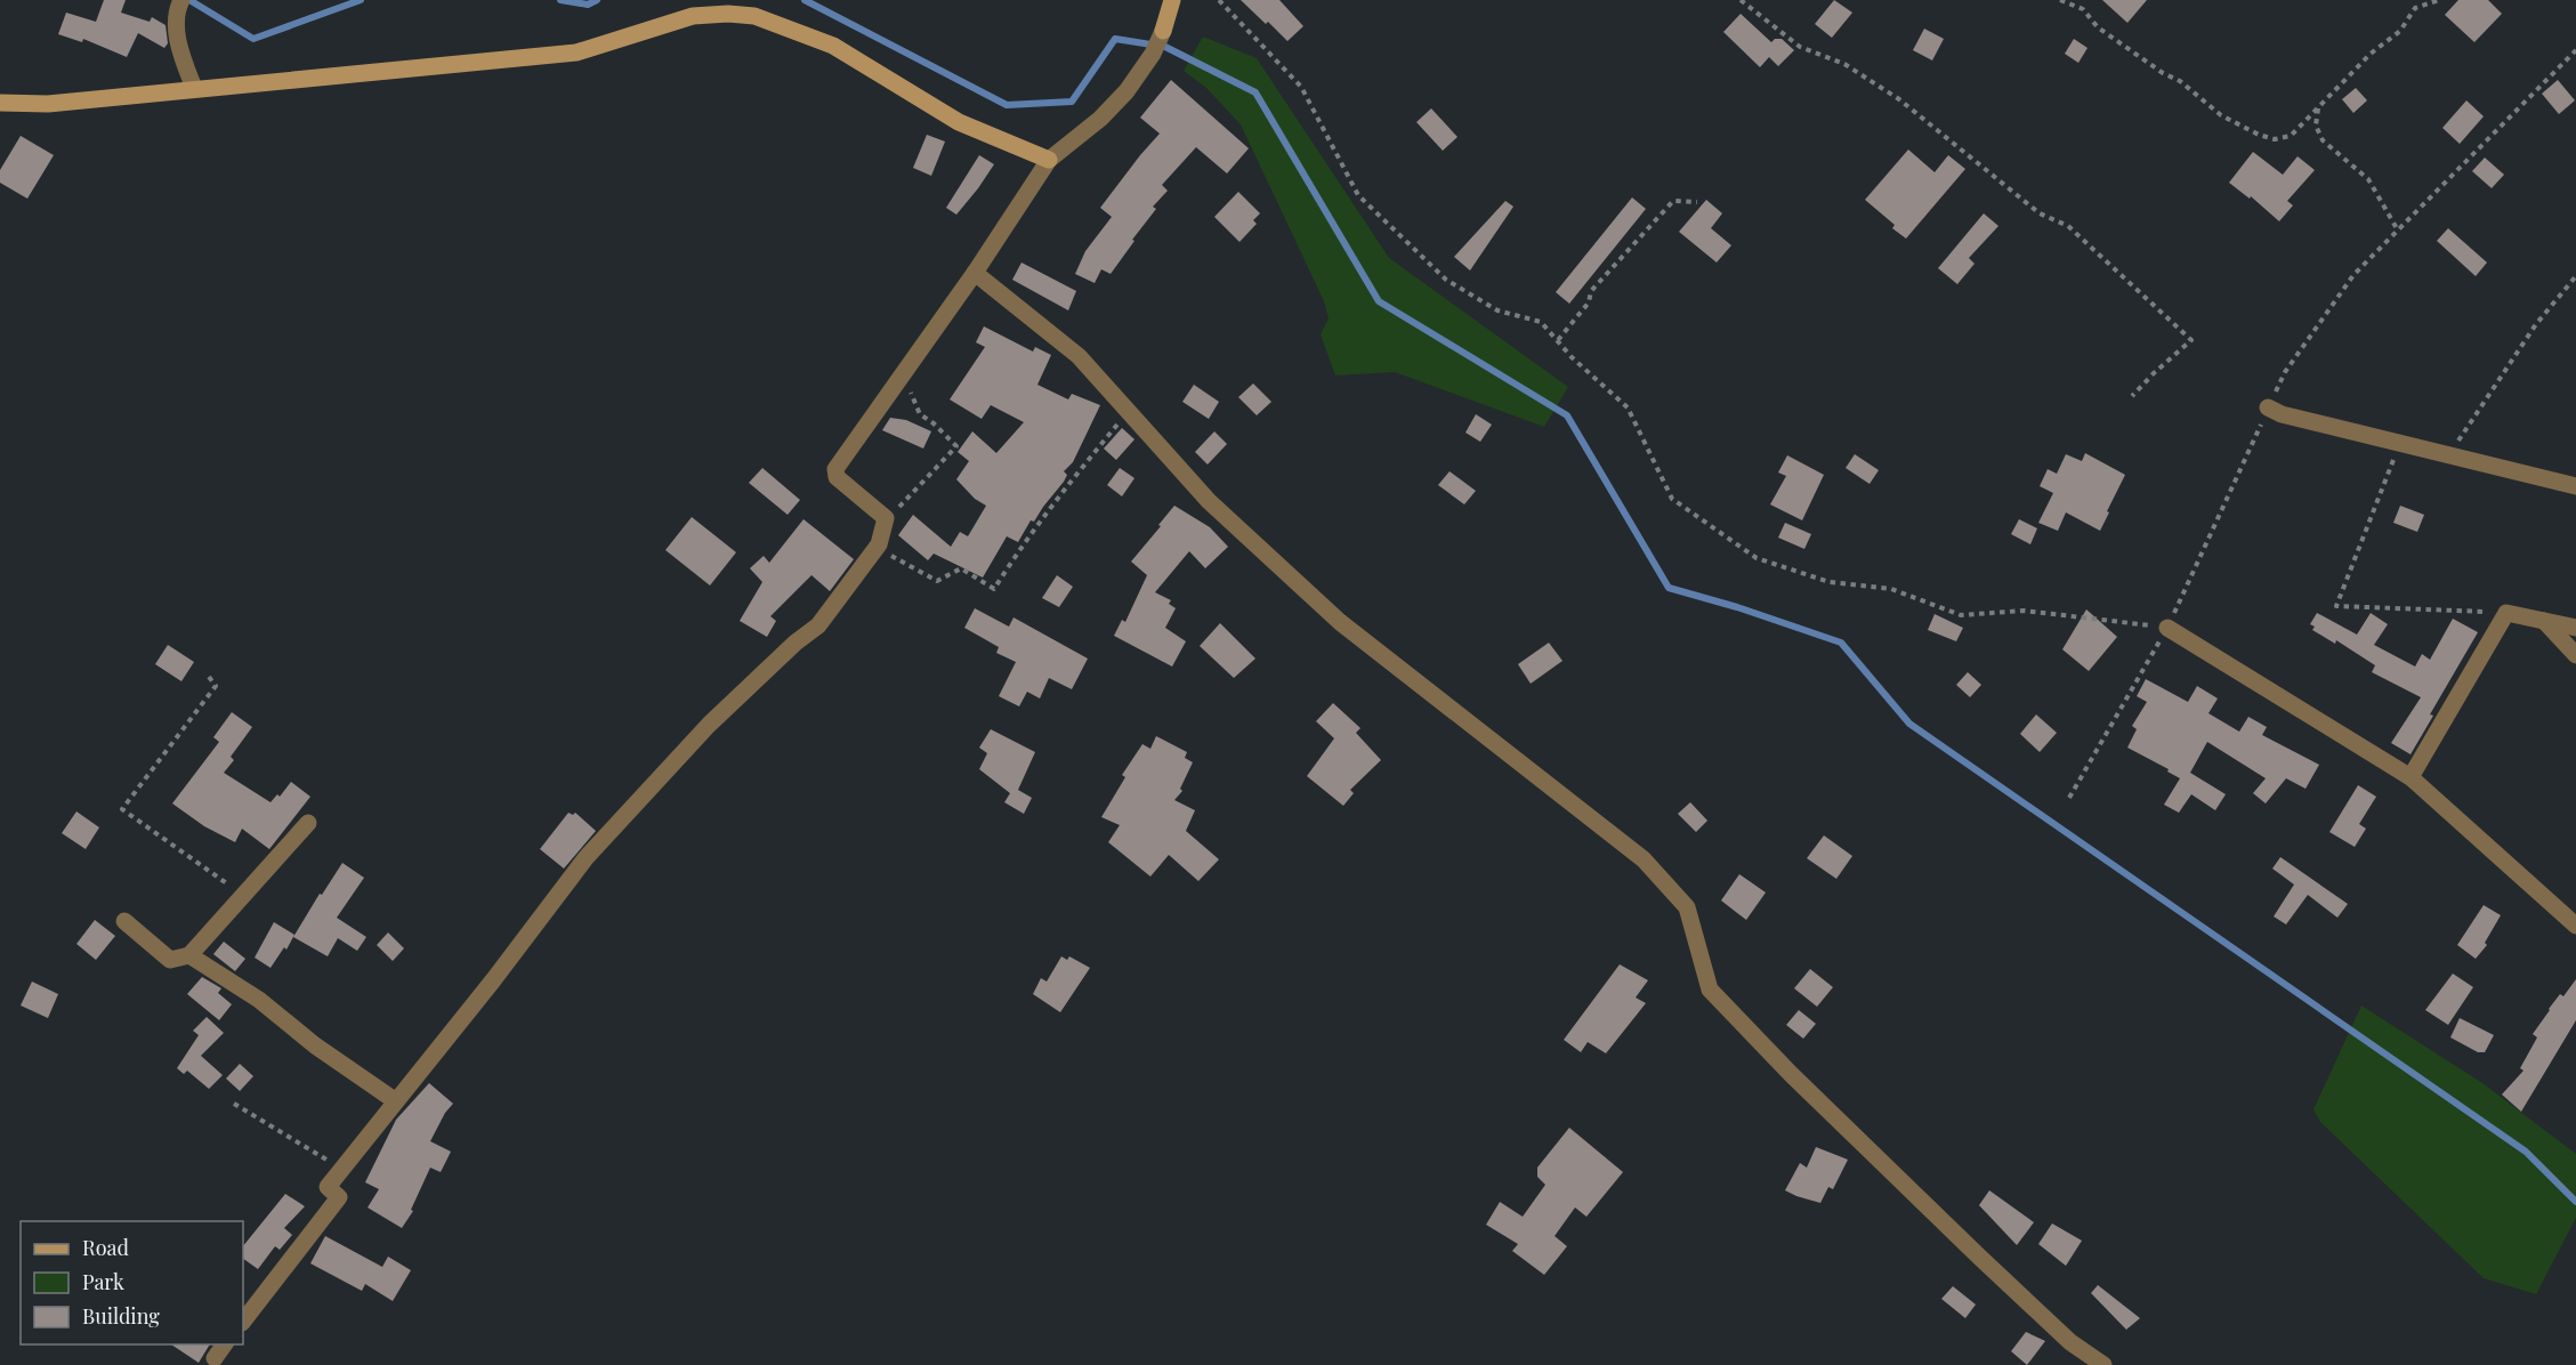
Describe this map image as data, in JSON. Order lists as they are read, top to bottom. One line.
{"legend":["Road","Park","Building"]}
